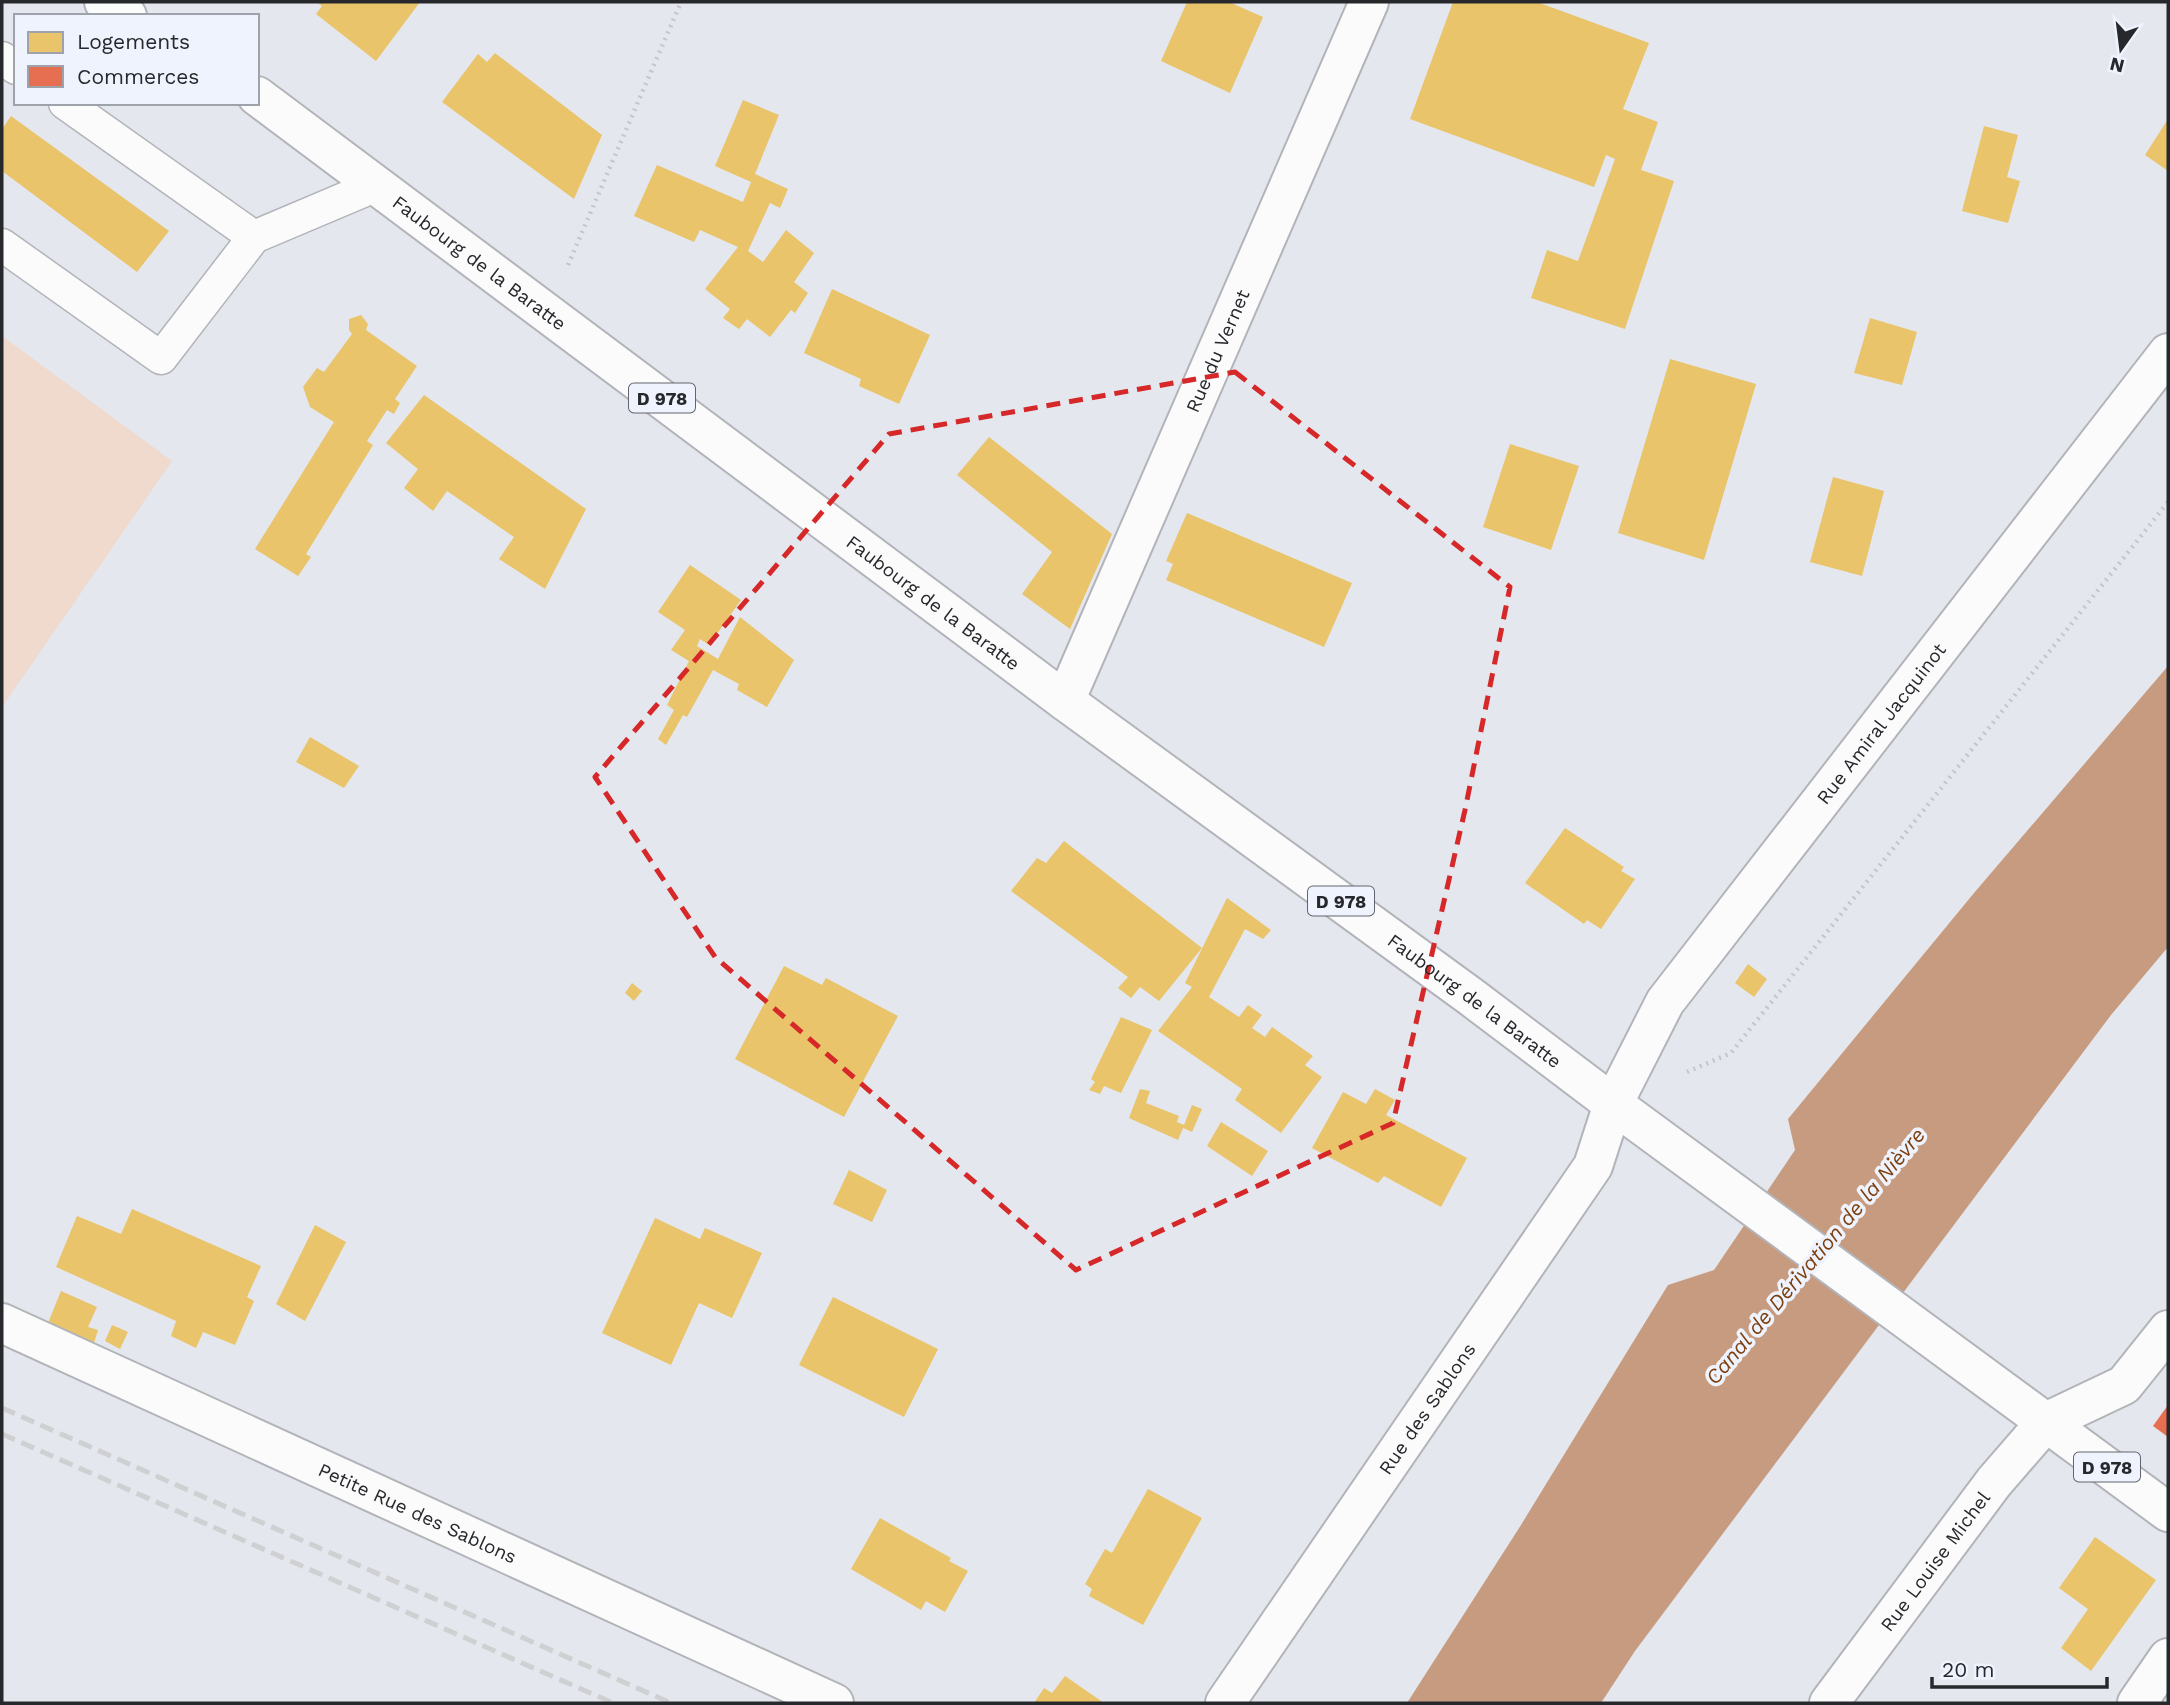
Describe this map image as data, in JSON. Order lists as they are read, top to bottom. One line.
{"streets":{"main road":["Faubourg de la Baratte","Rue du Vernet","D 978","Rue Amiral Jacquinot","Rue des Sablons","Petite Rue des Sablons","Rue Louise Michel"]},"crossings":[["Faubourg de la Baratte","Rue du Vernet"],["Faubourg de la Baratte","D 978"],["Faubourg de la Baratte","Rue Amiral Jacquinot"],["Faubourg de la Baratte","Rue des Sablons"],["D 978","Rue Amiral Jacquinot"],["D 978","Rue des Sablons"],["D 978","Rue Louise Michel"],["Rue Amiral Jacquinot","Rue des Sablons"]],"water":["Canal de Dérivation de la Nièvre"],"legend":["Logements","Commerces"],"scale_bar":"20 m","north":"bottom"}
